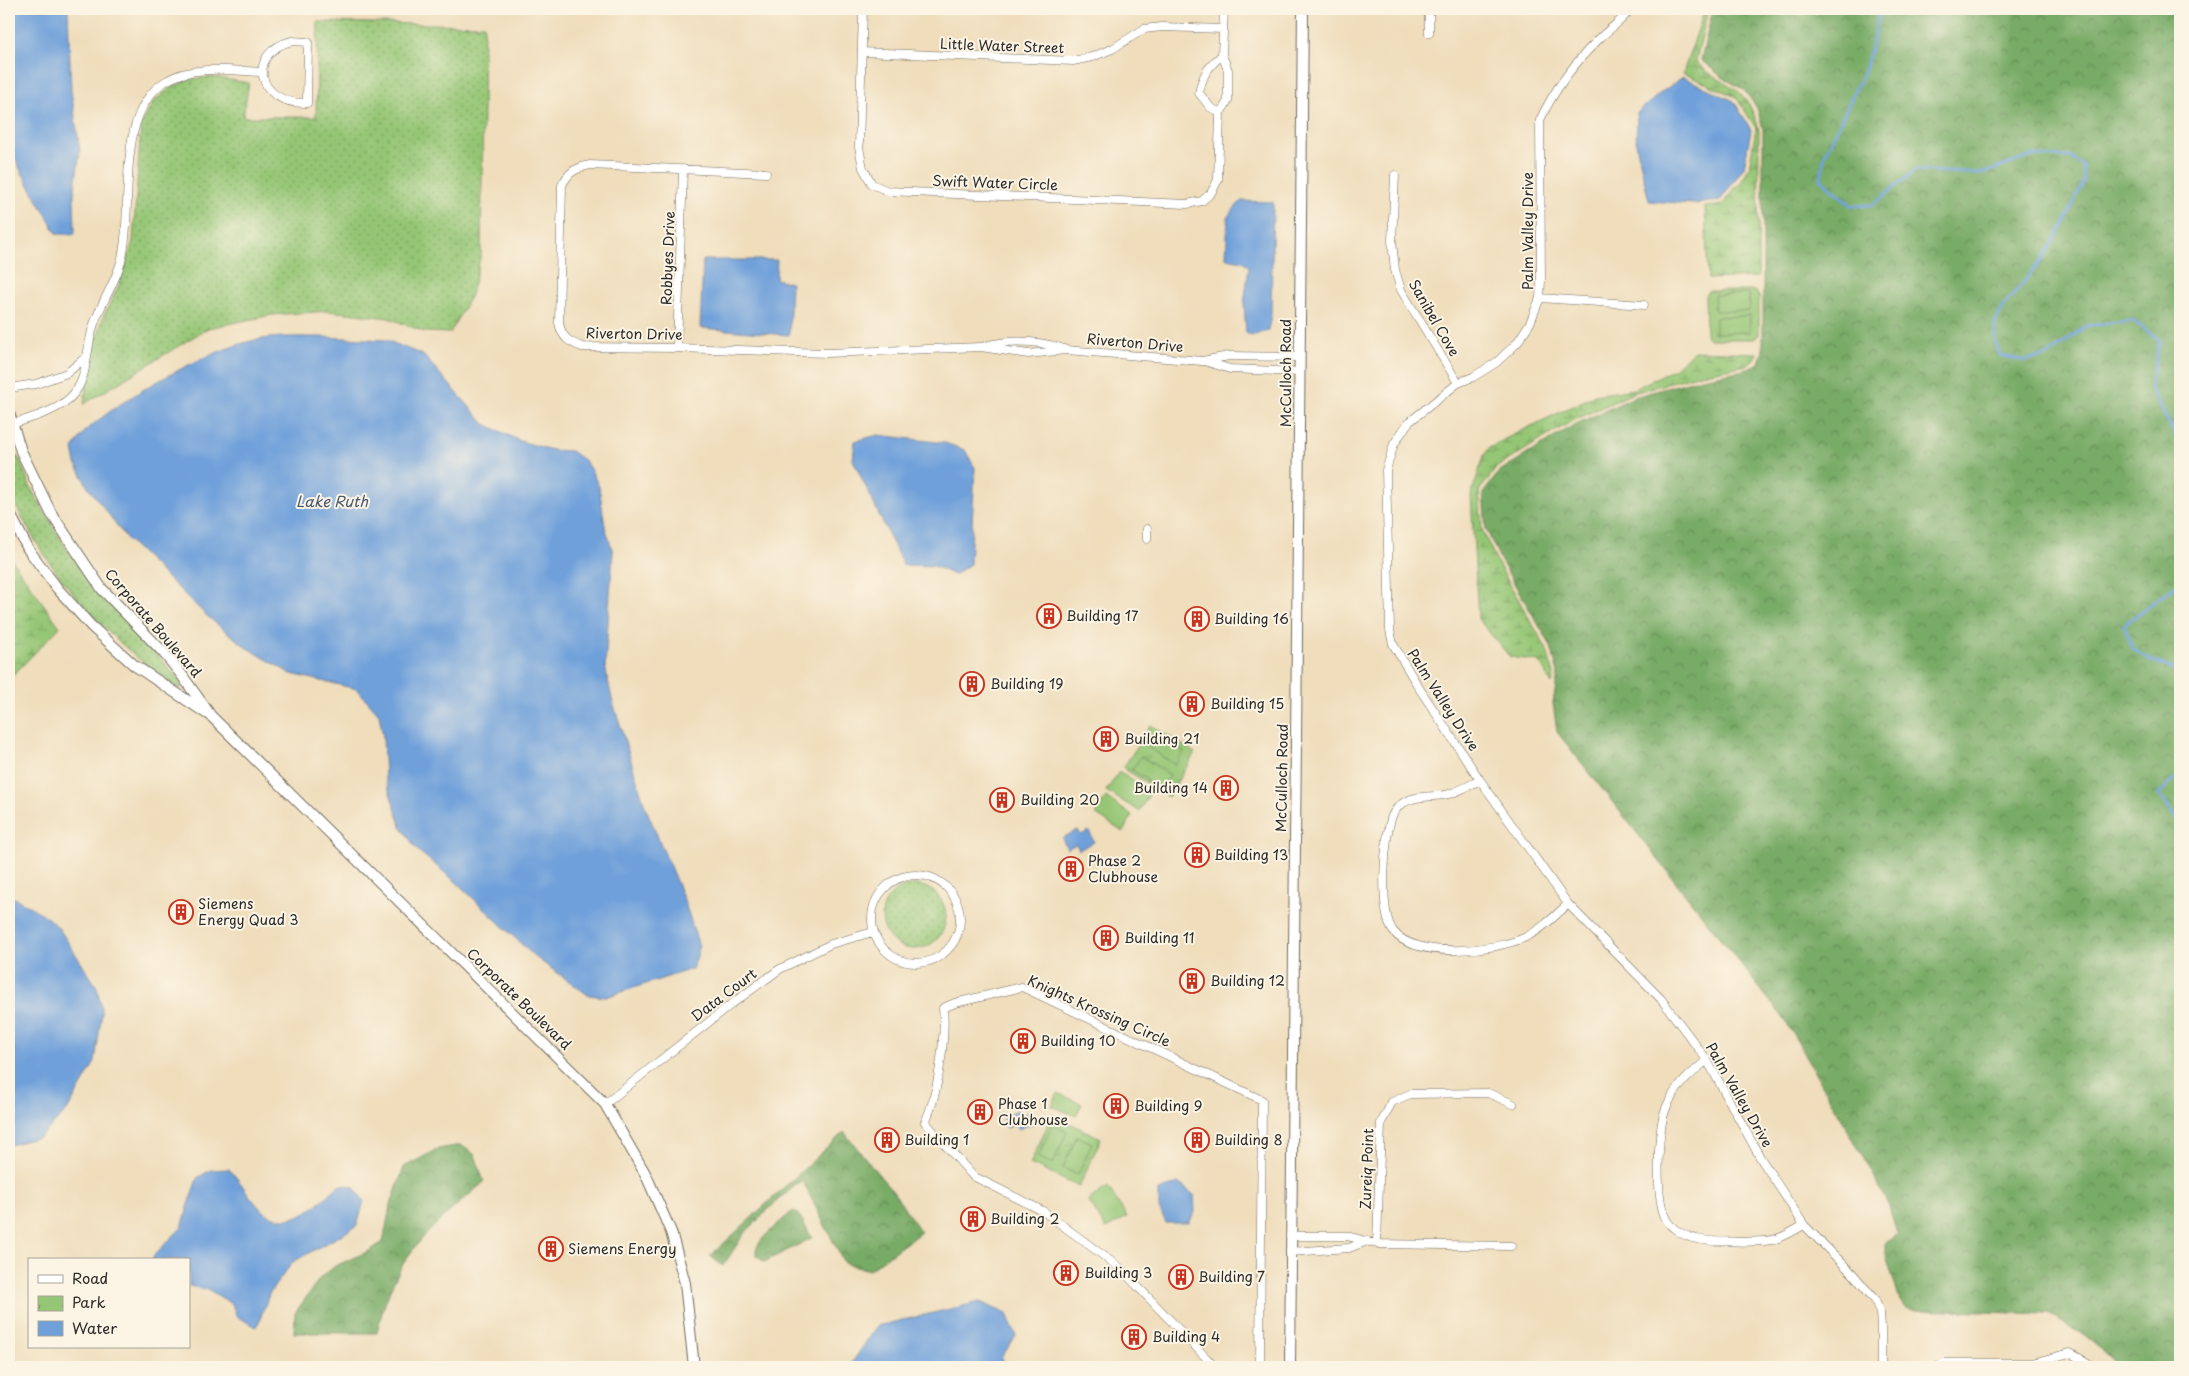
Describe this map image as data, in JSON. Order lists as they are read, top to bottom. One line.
{"streets":{"street":["Little Water Street","Swift Water Circle","Palm Valley Drive","Robbyes Drive","Sanibel Cove","Riverton Drive","McCulloch Road","Corporate Boulevard","Data Court","Knights Krossing Circle","Zureiq Point"]},"crossings":[["Little Water Street","Swift Water Circle"],["Palm Valley Drive","Sanibel Cove"],["Robbyes Drive","Riverton Drive"],["Riverton Drive","McCulloch Road"],["Corporate Boulevard","Data Court"]],"water":["Lake Ruth"],"places":{"building":["Building 17","Building 16","Building 19","Building 15","Building 21","Building 14","Building 20","Building 13","Phase 2 Clubhouse","Siemens Energy Quad 3","Building 11","Building 12","Building 10","Building 9","Phase 1 Clubhouse","Building 1","Building 8","Building 2","Siemens Energy","Building 3","Building 7","Building 4"]},"legend":["Road","Park","Water"]}
